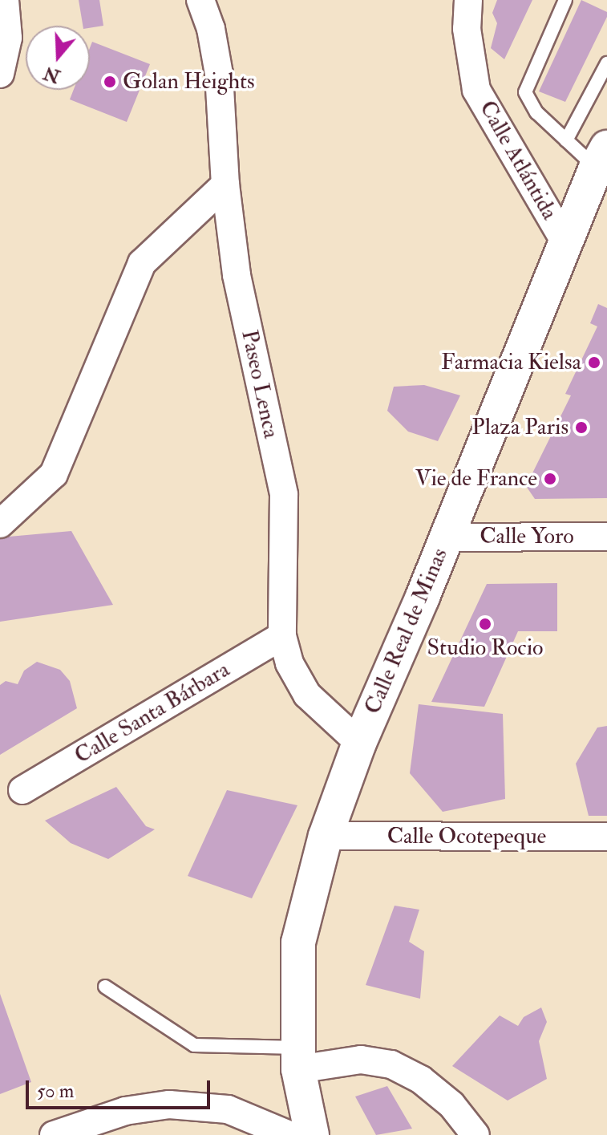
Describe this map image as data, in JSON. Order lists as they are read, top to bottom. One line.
{"streets":{"street":["Calle Atlántida","Paseo Lenca","Calle Yoro","Calle Real de Minas","Calle Santa Bárbara","Calle Ocotepeque"]},"crossings":[["Calle Atlántida","Calle Real de Minas"],["Paseo Lenca","Calle Real de Minas"],["Paseo Lenca","Calle Santa Bárbara"],["Calle Yoro","Calle Real de Minas"],["Calle Real de Minas","Calle Ocotepeque"]],"places":["Golan Heights","Farmacia Kielsa","Plaza Paris","Vie de France","Studio Rocio"],"scale_bar":"50 m","north":"bottom"}
